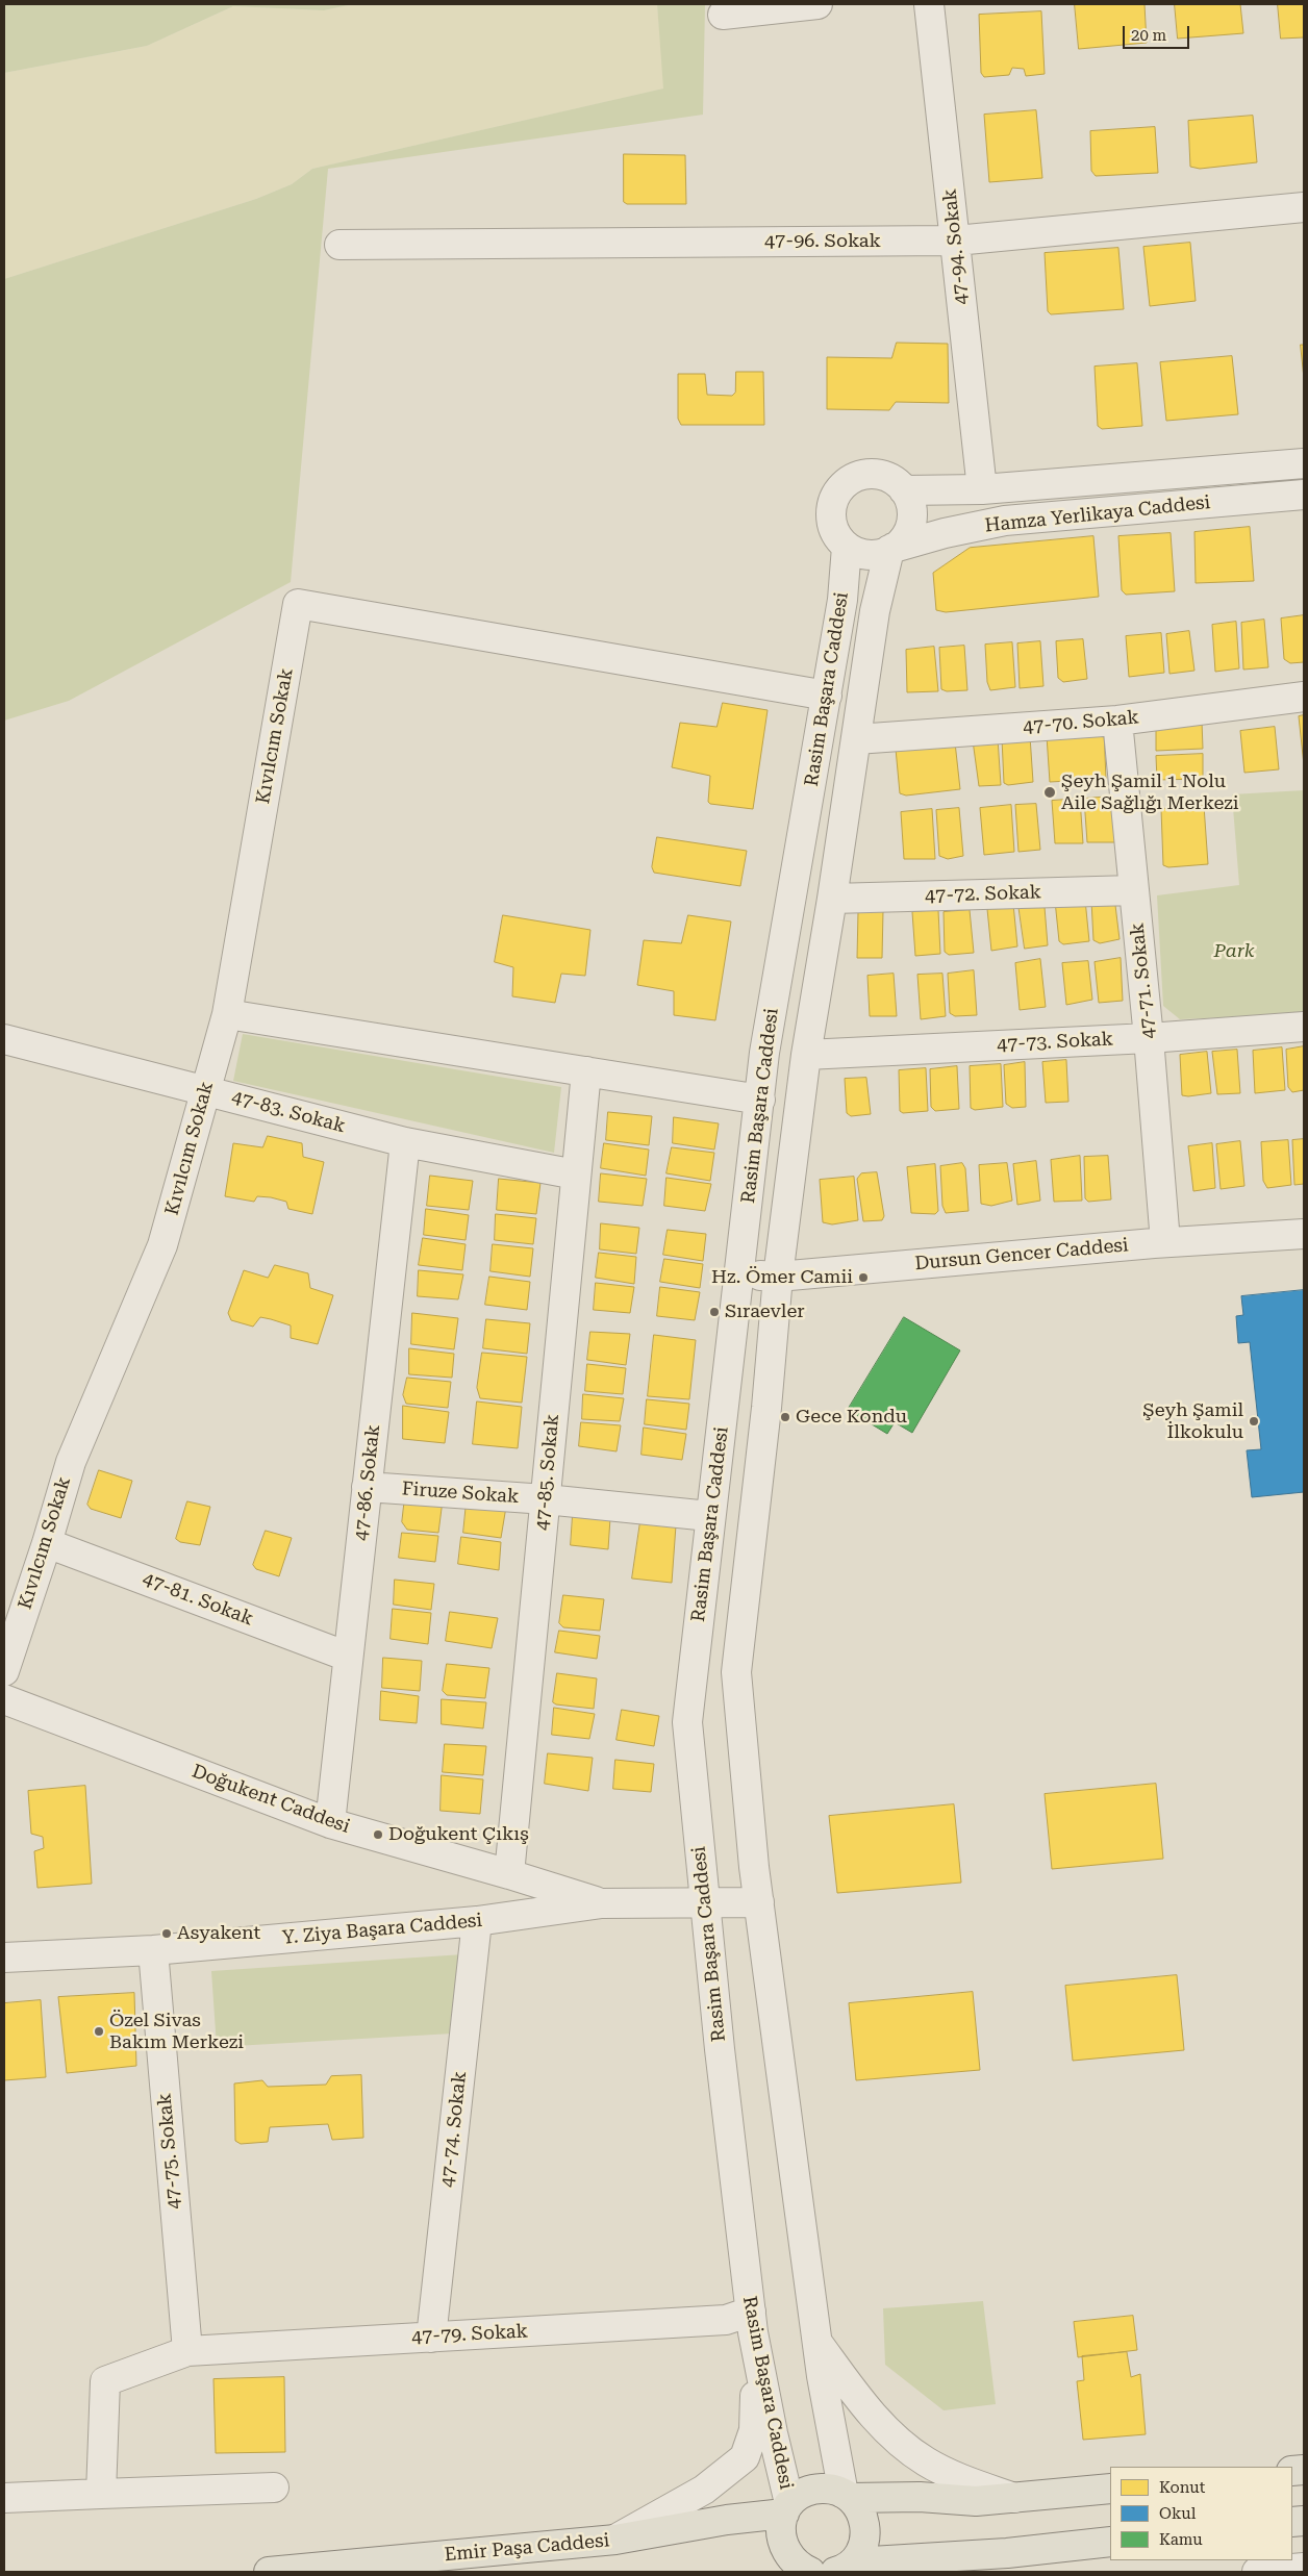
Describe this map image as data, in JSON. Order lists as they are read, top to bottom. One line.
{"streets":{"main road":["Emir Paşa Caddesi"],"street":["47-96. Sokak","47-94. Sokak","Hamza Yerlikaya Caddesi","Rasim Başara Caddesi","47-70. Sokak","Kıvılcım Sokak","47-72. Sokak","47-71. Sokak","47-73. Sokak","47-83. Sokak","Dursun Gencer Caddesi","47-85. Sokak","47-86. Sokak","Firuze Sokak","47-81. Sokak","Doğukent Caddesi","Y. Ziya Başara Caddesi","47-74. Sokak","47-75. Sokak","47-79. Sokak"]},"crossings":[["47-96. Sokak","47-94. Sokak"],["47-94. Sokak","Hamza Yerlikaya Caddesi"],["Hamza Yerlikaya Caddesi","Rasim Başara Caddesi"],["Rasim Başara Caddesi","47-70. Sokak"],["Rasim Başara Caddesi","Kıvılcım Sokak"],["Rasim Başara Caddesi","47-72. Sokak"],["Rasim Başara Caddesi","47-73. Sokak"],["Rasim Başara Caddesi","Dursun Gencer Caddesi"],["Rasim Başara Caddesi","Firuze Sokak"],["Rasim Başara Caddesi","Y. Ziya Başara Caddesi"],["Rasim Başara Caddesi","47-79. Sokak"],["Rasim Başara Caddesi","Emir Paşa Caddesi"],["47-70. Sokak","47-71. Sokak"],["Kıvılcım Sokak","47-83. Sokak"],["Kıvılcım Sokak","47-81. Sokak"],["47-72. Sokak","47-71. Sokak"],["47-71. Sokak","47-73. Sokak"],["47-71. Sokak","Dursun Gencer Caddesi"],["47-83. Sokak","47-85. Sokak"],["47-83. Sokak","47-86. Sokak"],["47-85. Sokak","Firuze Sokak"],["47-85. Sokak","Doğukent Caddesi"],["47-86. Sokak","Firuze Sokak"],["47-86. Sokak","47-81. Sokak"],["47-86. Sokak","Doğukent Caddesi"],["Doğukent Caddesi","Y. Ziya Başara Caddesi"],["Y. Ziya Başara Caddesi","47-74. Sokak"],["Y. Ziya Başara Caddesi","47-75. Sokak"],["47-74. Sokak","47-79. Sokak"],["47-75. Sokak","47-79. Sokak"]],"parks":["Park"],"places":["Şeyh Şamil 1 Nolu Aile Sağlığı Merkezi","Hz. Ömer Camii","Sıraevler","Gece Kondu","Şeyh Şamil İlkokulu","Doğukent Çıkış","Asyakent","Özel Sivas Bakım Merkezi"],"legend":["Konut","Okul","Kamu"],"scale_bar":"20 m"}
